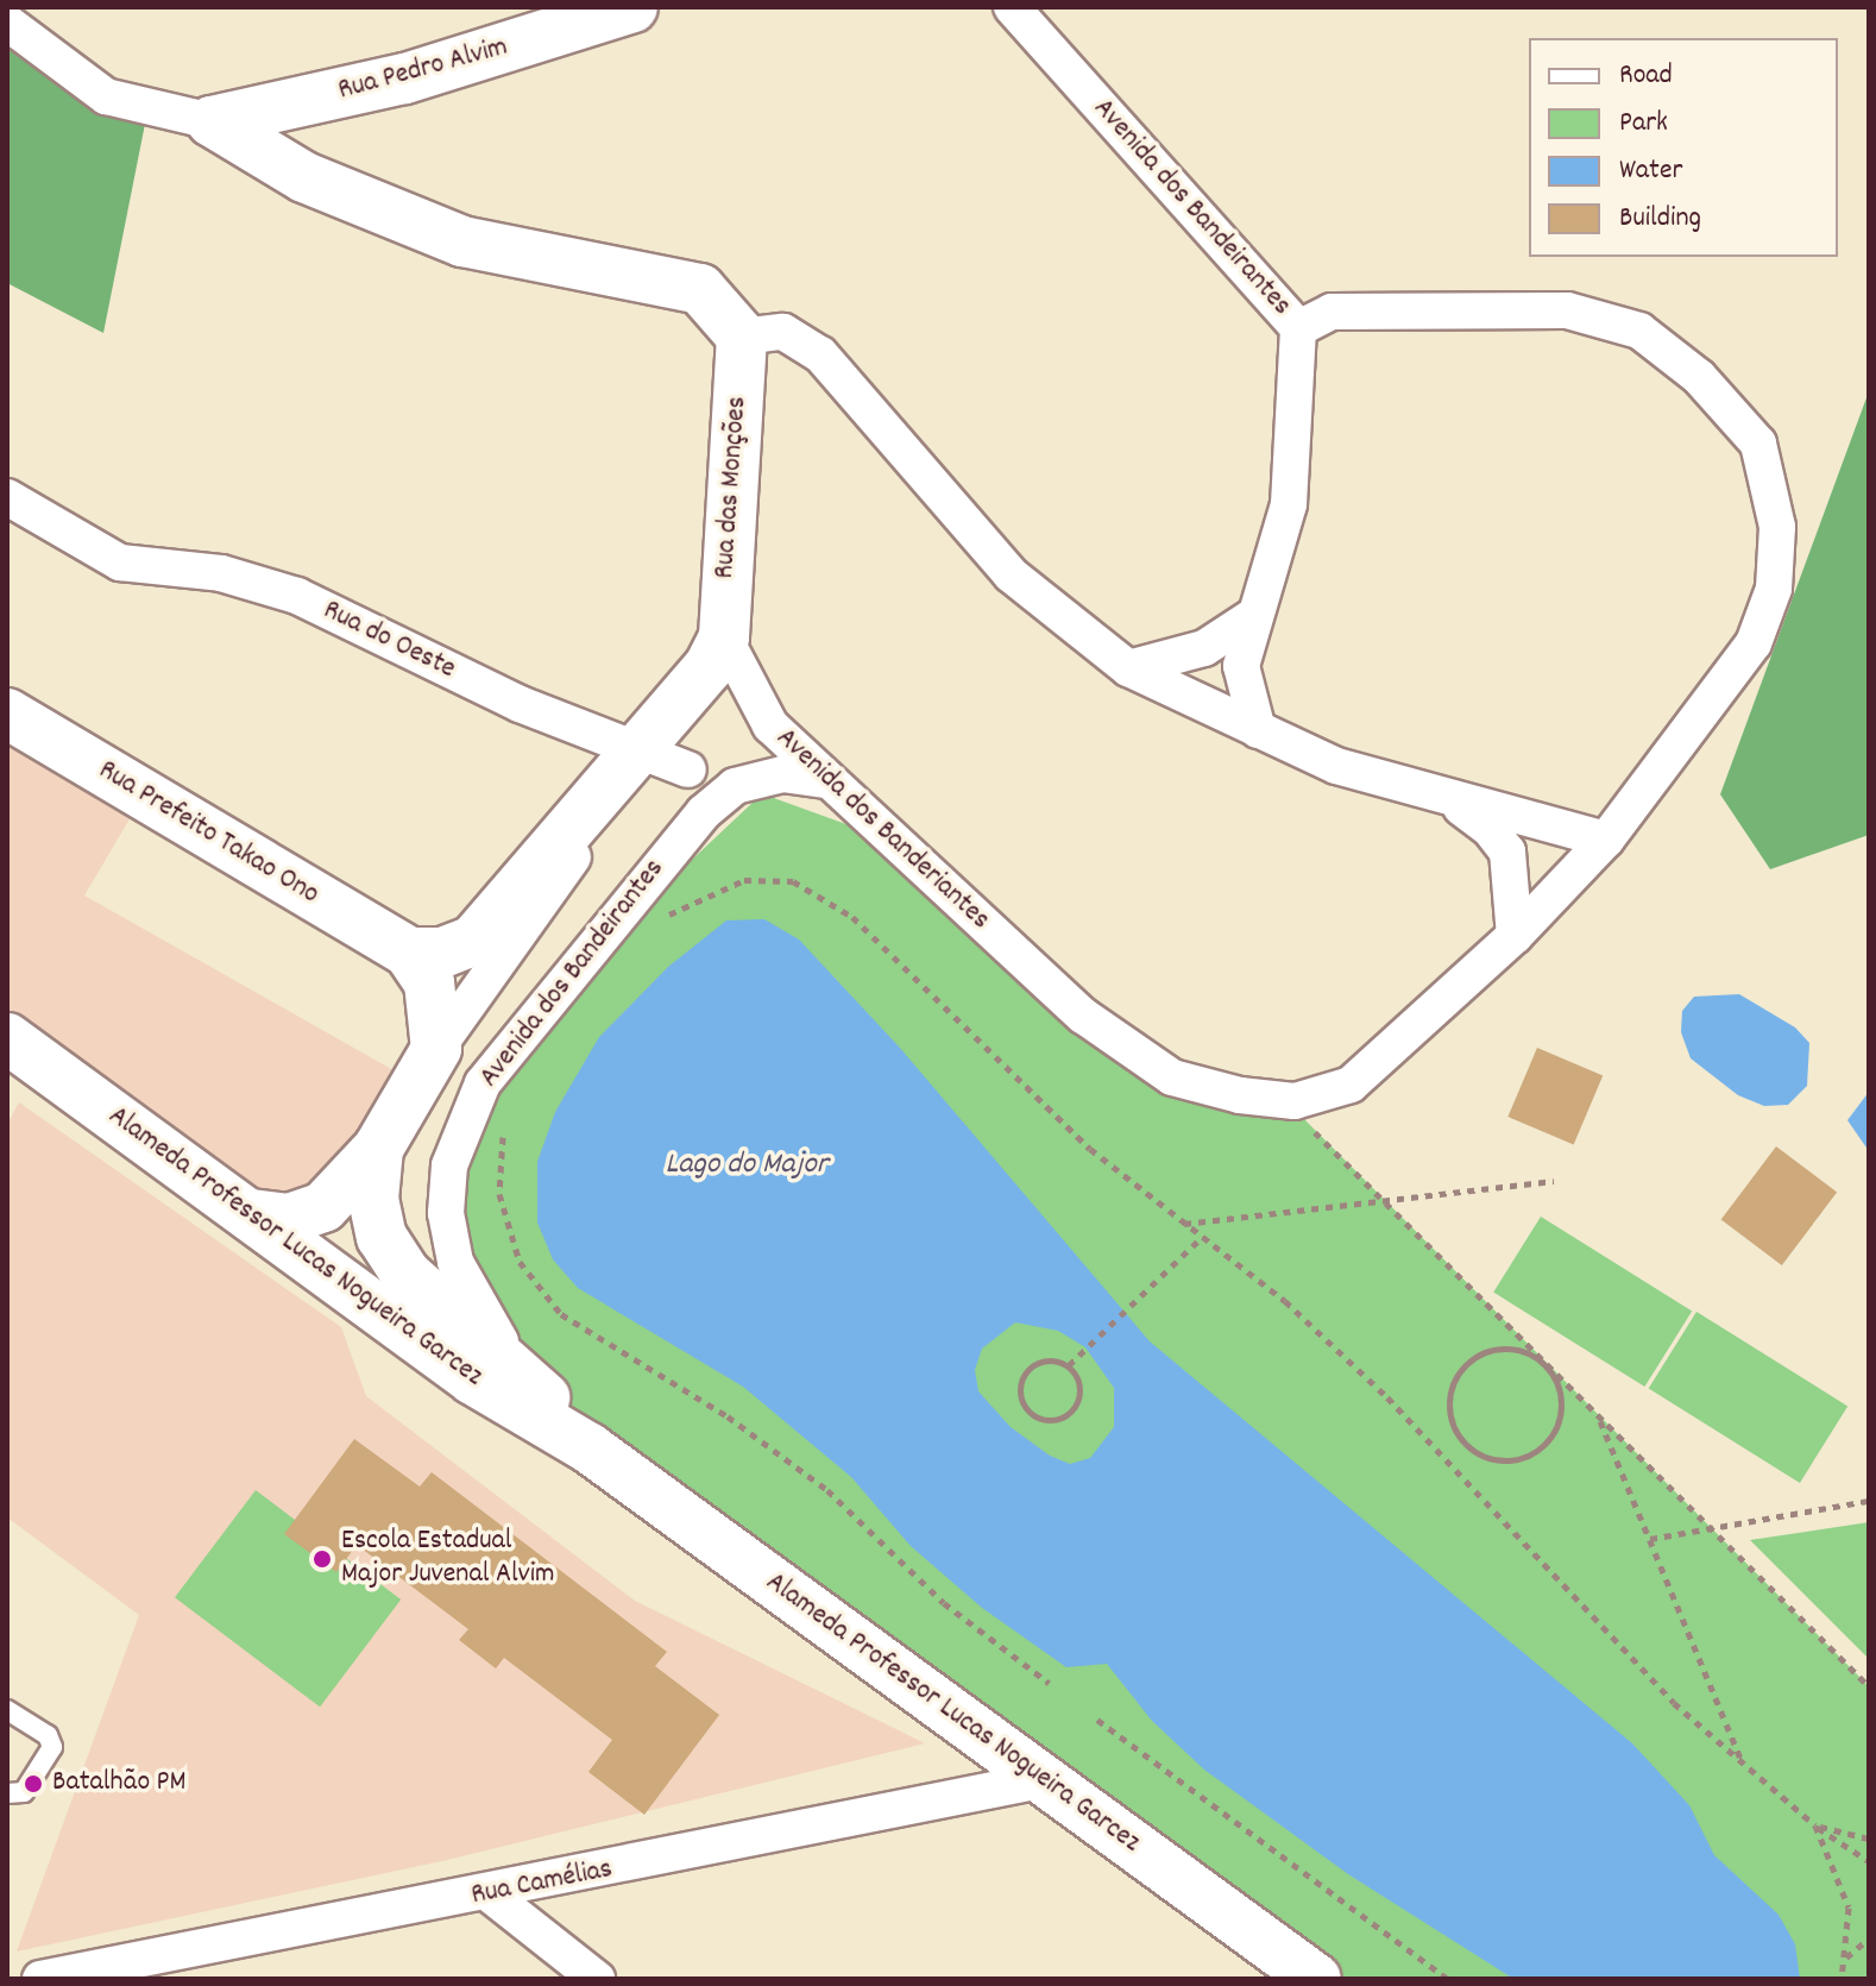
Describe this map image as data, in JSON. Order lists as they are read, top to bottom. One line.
{"streets":{"main road":["Rua Pedro Alvim","Rua das Monções","Rua Prefeito Takao Ono","Alameda Professor Lucas Nogueira Garcez"],"street":["Avenida dos Bandeirantes","Rua do Oeste","Avenida dos Banderiantes","Rua Camélias"]},"crossings":[["Avenida dos Bandeirantes","Rua do Oeste"],["Avenida dos Bandeirantes","Avenida dos Banderiantes"],["Avenida dos Bandeirantes","Alameda Professor Lucas Nogueira Garcez"],["Rua das Monções","Avenida dos Banderiantes"],["Alameda Professor Lucas Nogueira Garcez","Rua Camélias"]],"water":["Lago do Major"],"places":["Escola Estadual Major Juvenal Alvim","Batalhão PM"],"legend":["Road","Park","Water","Building"]}
